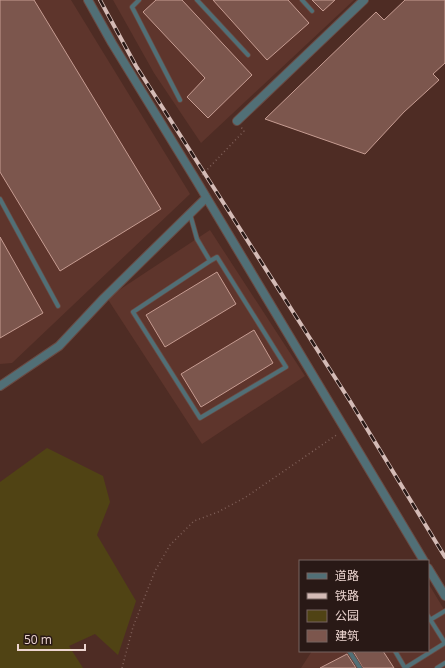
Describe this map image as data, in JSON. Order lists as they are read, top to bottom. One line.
{"legend":["道路","铁路","公园","建筑"],"scale_bar":"50 m"}
